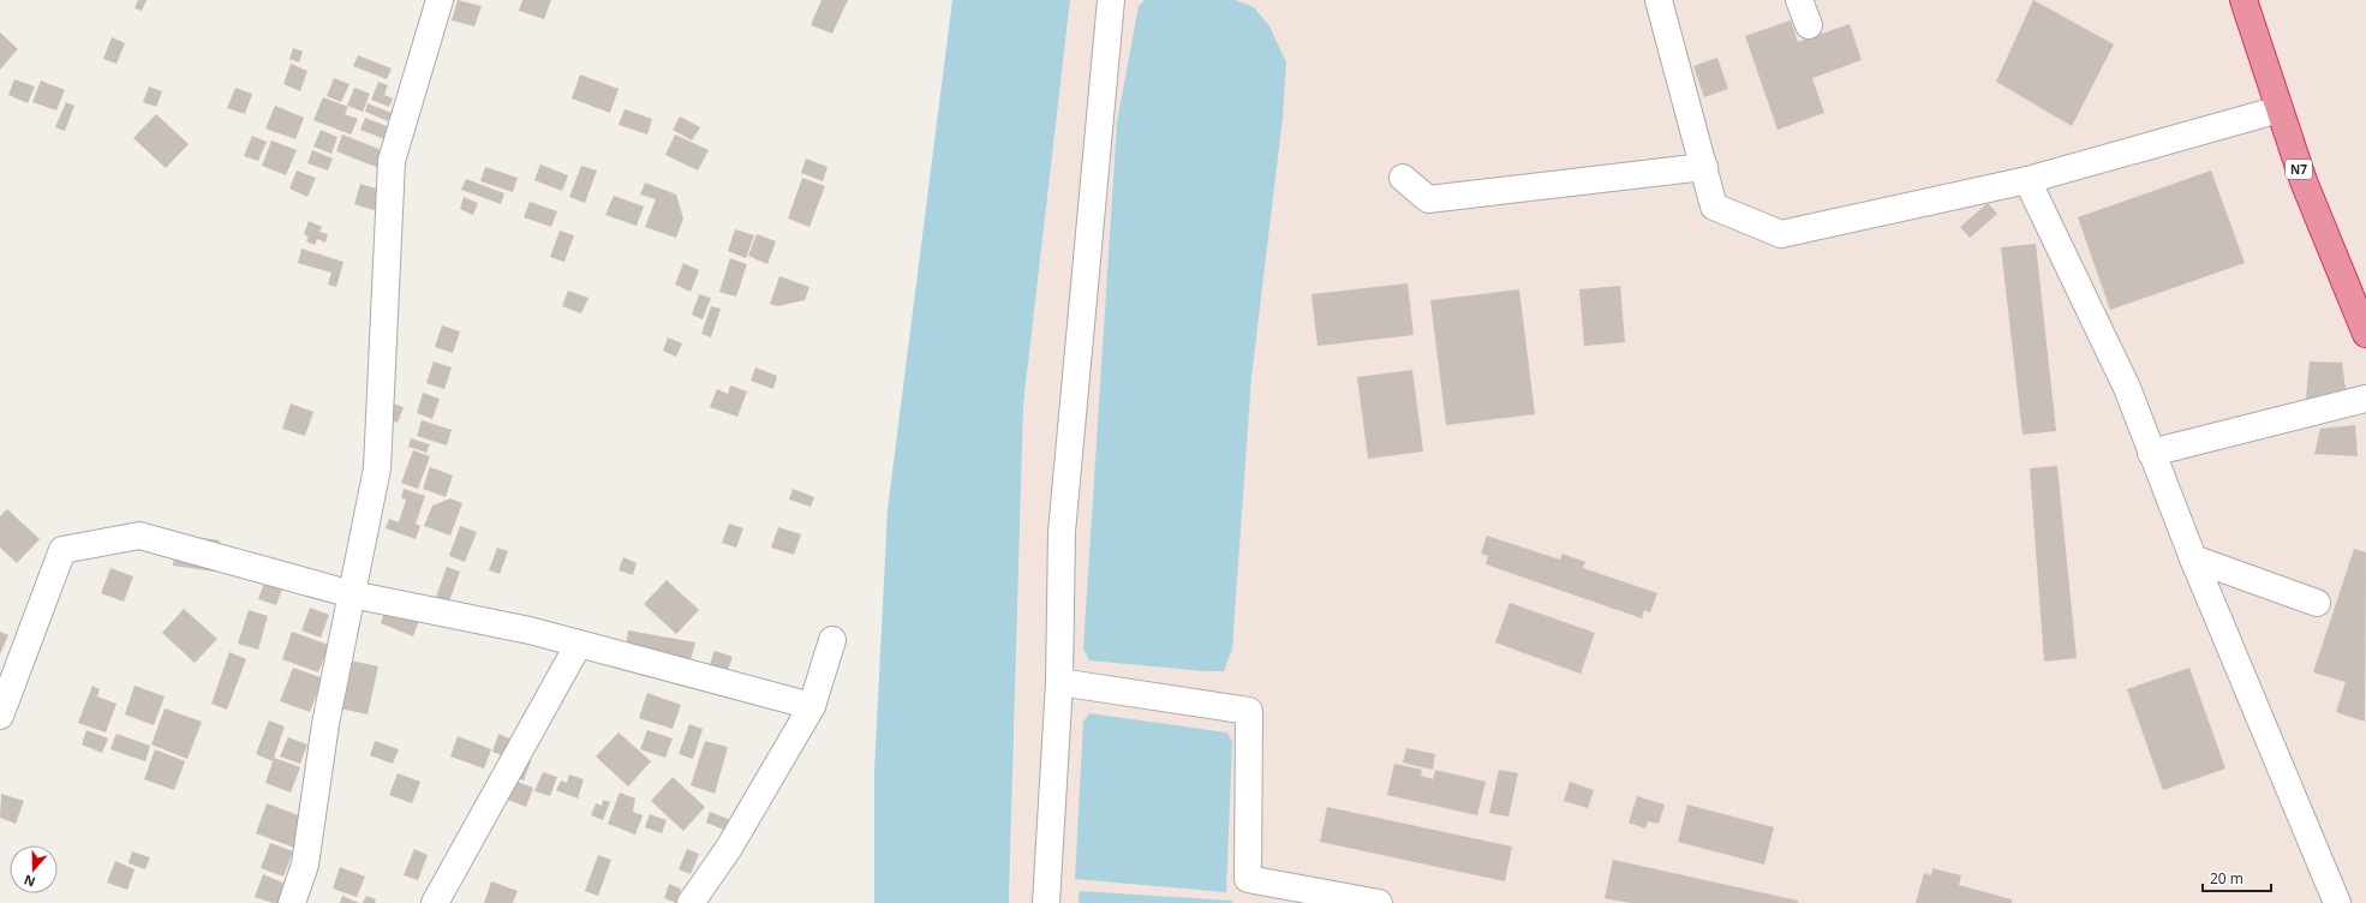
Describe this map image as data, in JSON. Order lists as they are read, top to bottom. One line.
{"streets":{"highway":["N7"]},"scale_bar":"20 m","north":"bottom"}
